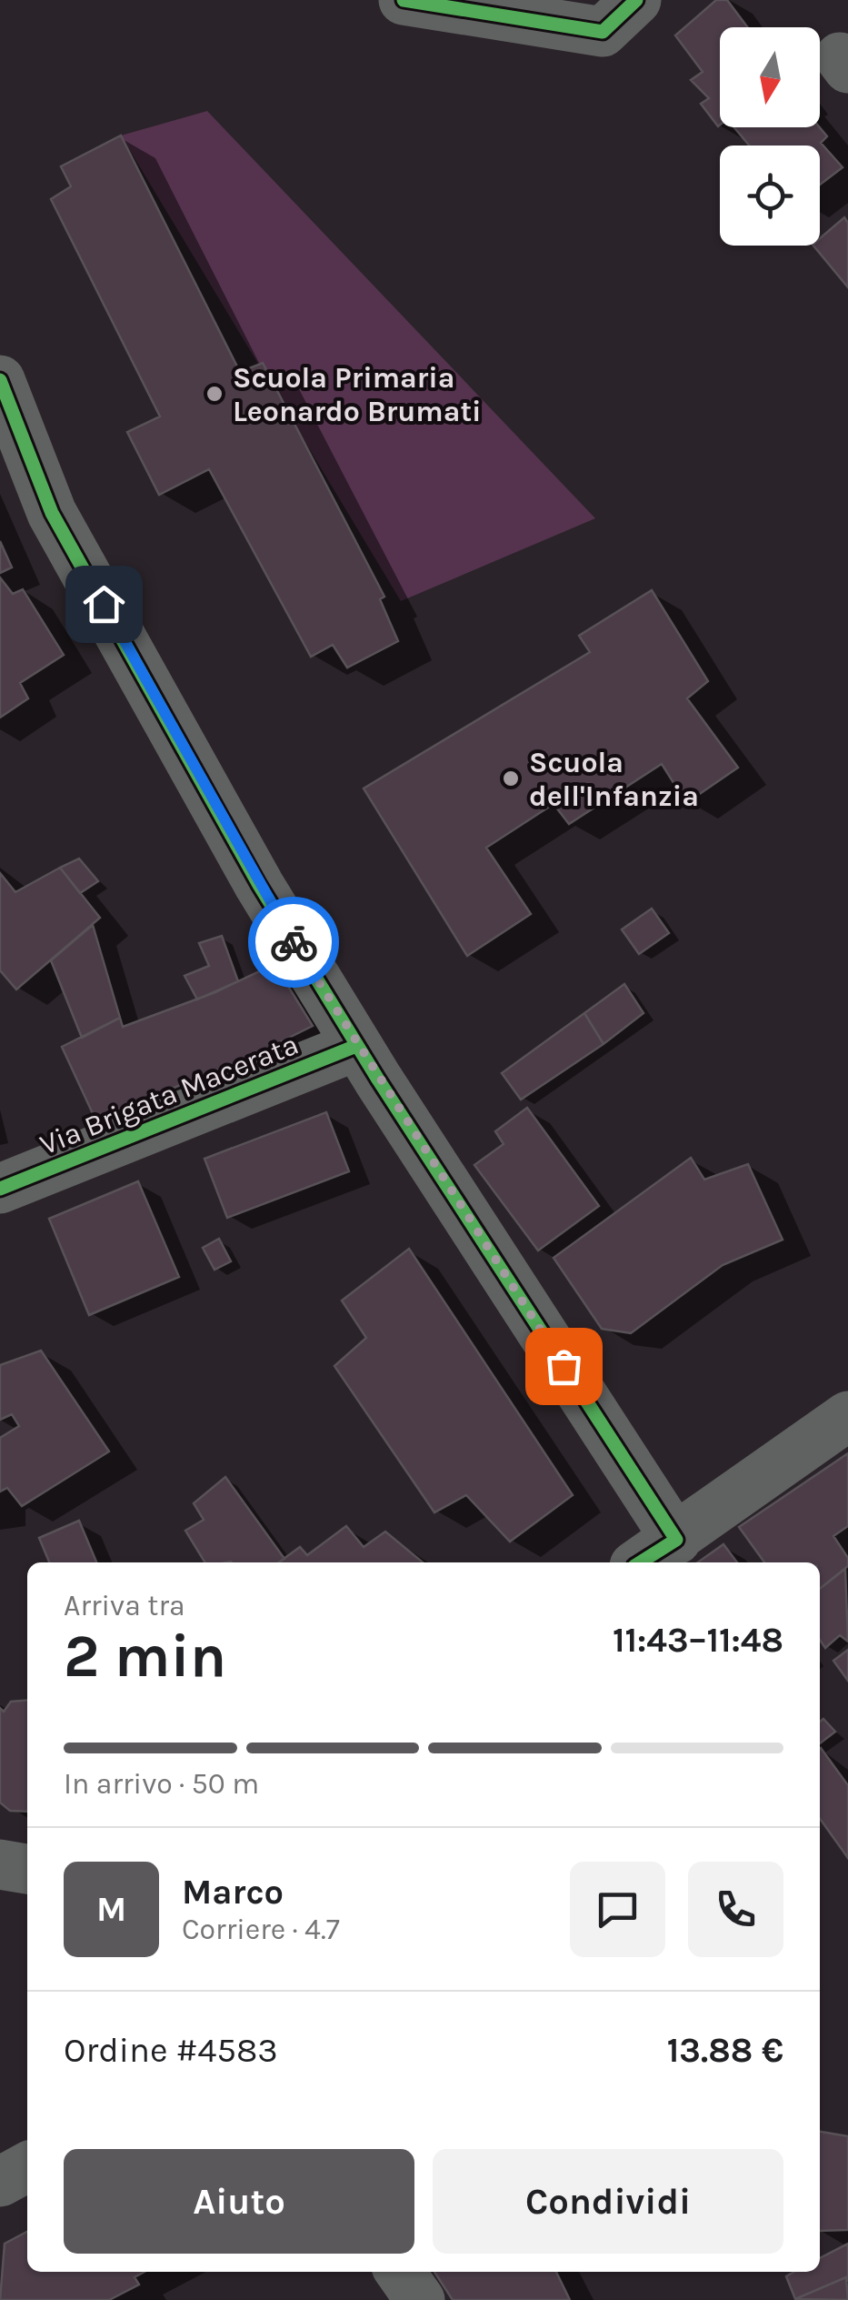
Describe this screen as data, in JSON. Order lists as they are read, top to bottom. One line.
{"streets":{"street":["Via Brigata Macerata"]},"places":["Scuola Primaria Leonardo Brumati","Scuola dell'Infanzia"],"north":"bottom","page":{"heading":["2 min","Arriva tra","11:43–11:48"],"panel":["Marco","Corriere · 4.7","Ordine #4583","13.88 €"],"bar":"In arrivo · 50 m","round":"M","buttons":["Aiuto","Condividi"]}}
